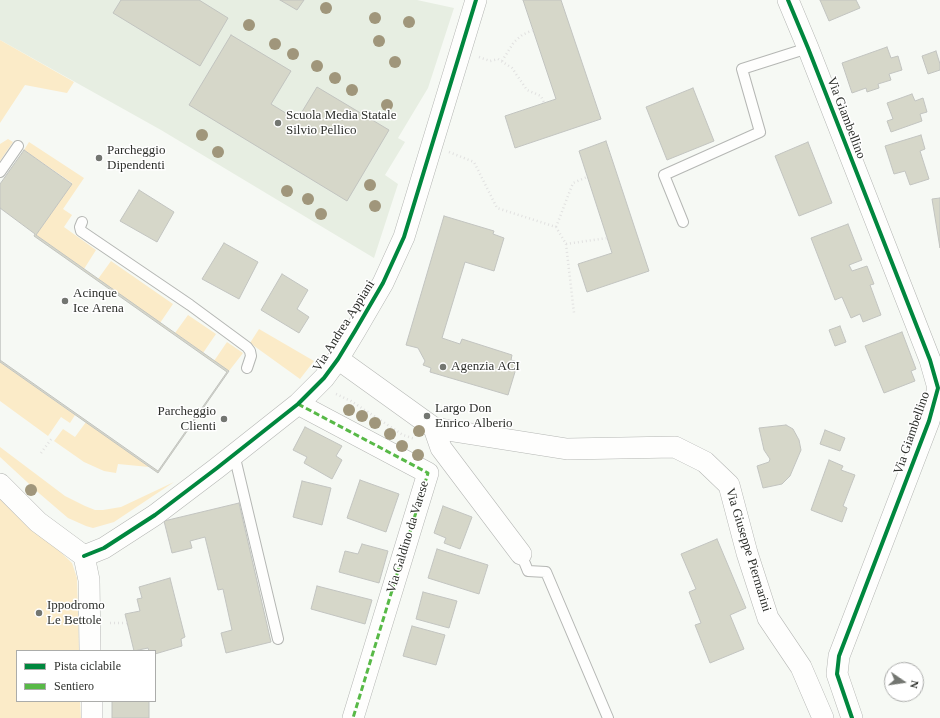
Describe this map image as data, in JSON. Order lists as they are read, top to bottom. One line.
{"streets":{"street":["Via Giambellino","Via Andrea Appiani","Via Galdino da Varese","Via Giuseppe Piermarini"]},"crossings":[["Via Andrea Appiani","Via Galdino da Varese"],["Via Andrea Appiani","Via Giuseppe Piermarini"]],"places":["Scuola Media Statale Silvio Pellico","Parcheggio Dipendenti","Acinque Ice Arena","Agenzia ACI","Largo Don Enrico Alberio","Parcheggio Clienti","Ippodromo Le Bettole"],"legend":["Pista ciclabile","Sentiero"],"north":"right"}
